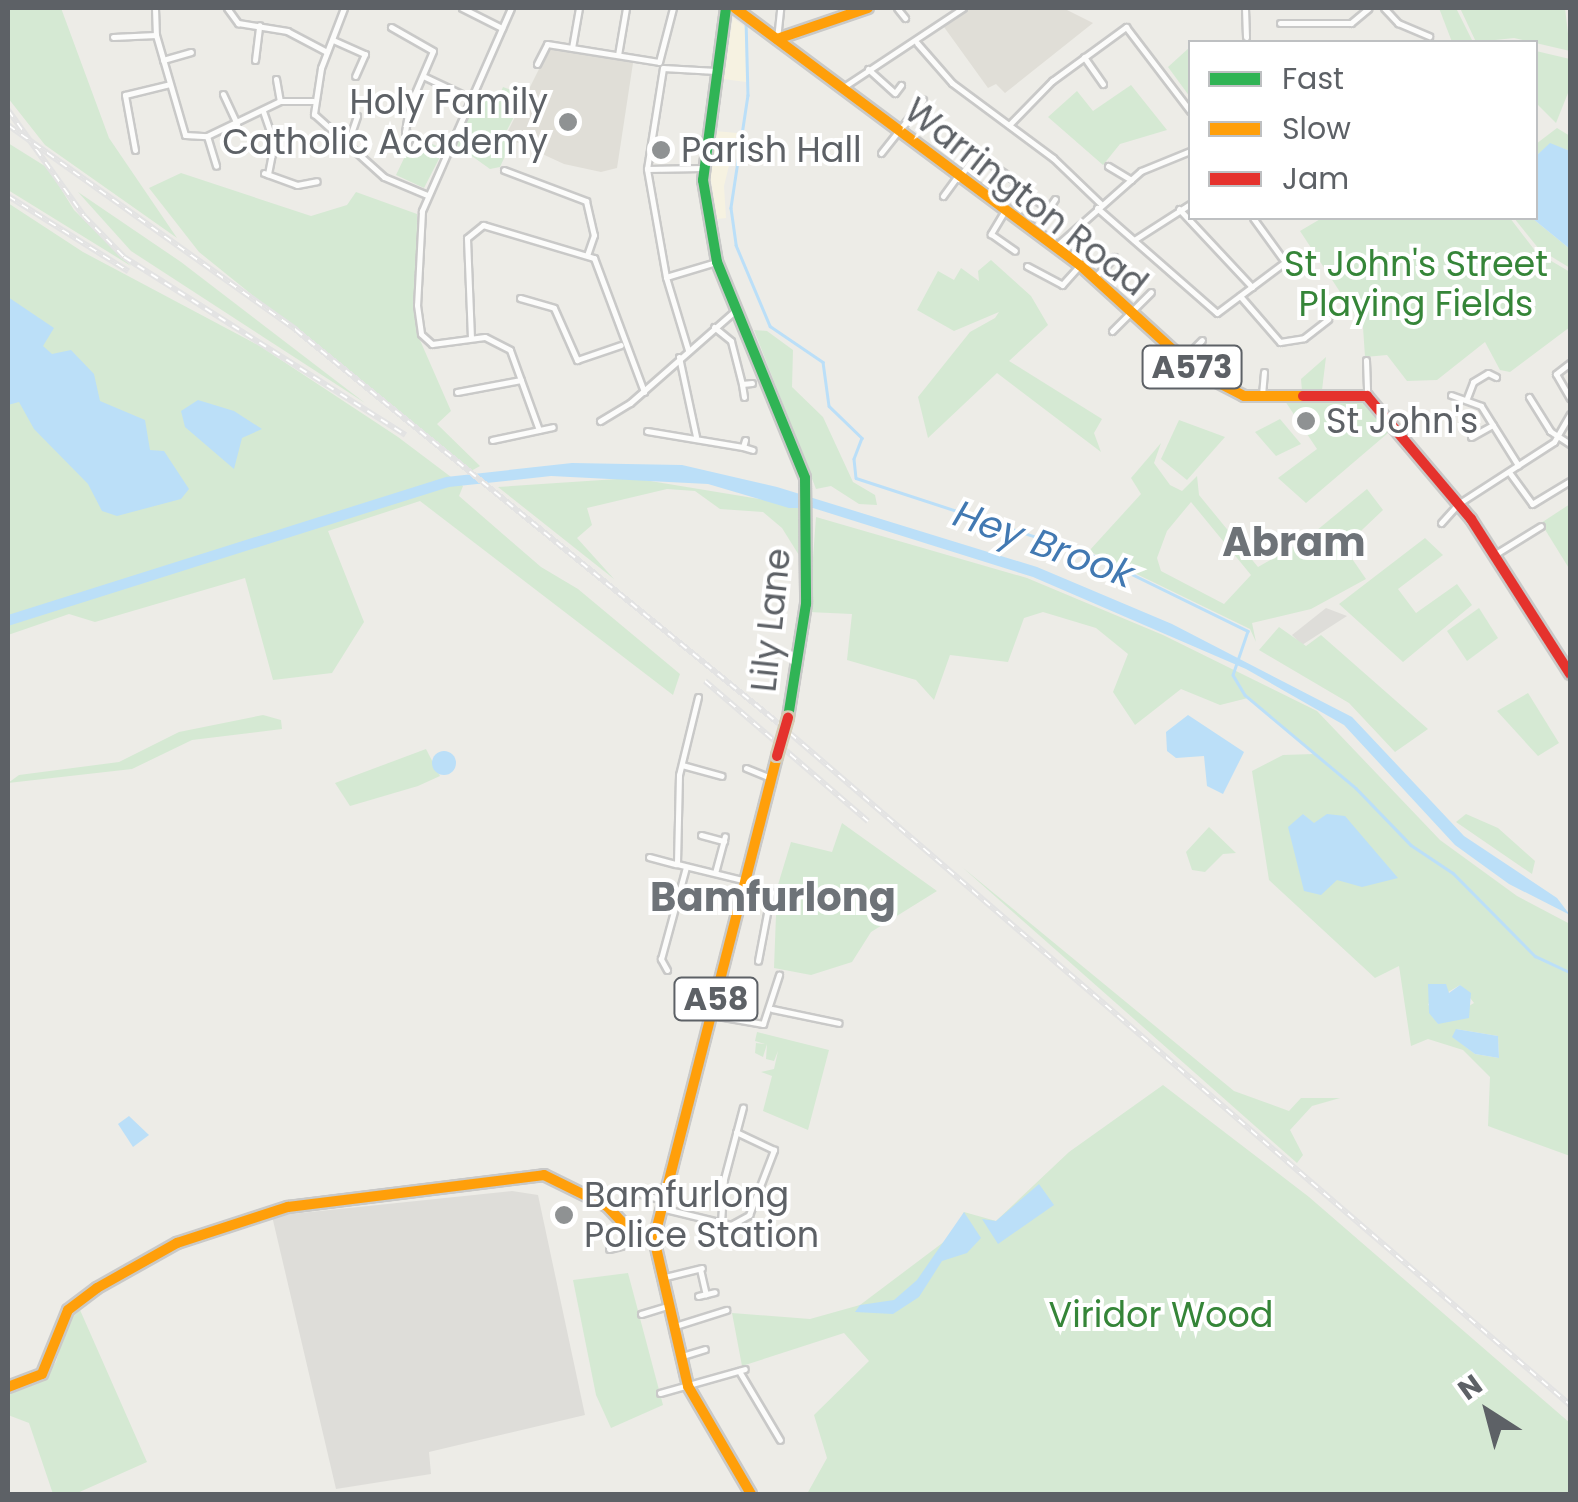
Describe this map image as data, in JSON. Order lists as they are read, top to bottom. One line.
{"streets":{"main road":["Warrington Road","A573","Lily Lane","A58"]},"crossings":[["Lily Lane","A58"]],"districts":["Abram","Bamfurlong"],"water":["Hey Brook"],"parks":["St John's Street Playing Fields","Viridor Wood"],"places":["Holy Family Catholic Academy","Parish Hall","St John's","Bamfurlong Police Station"],"legend":["Fast","Slow","Jam"],"north":"top left"}
